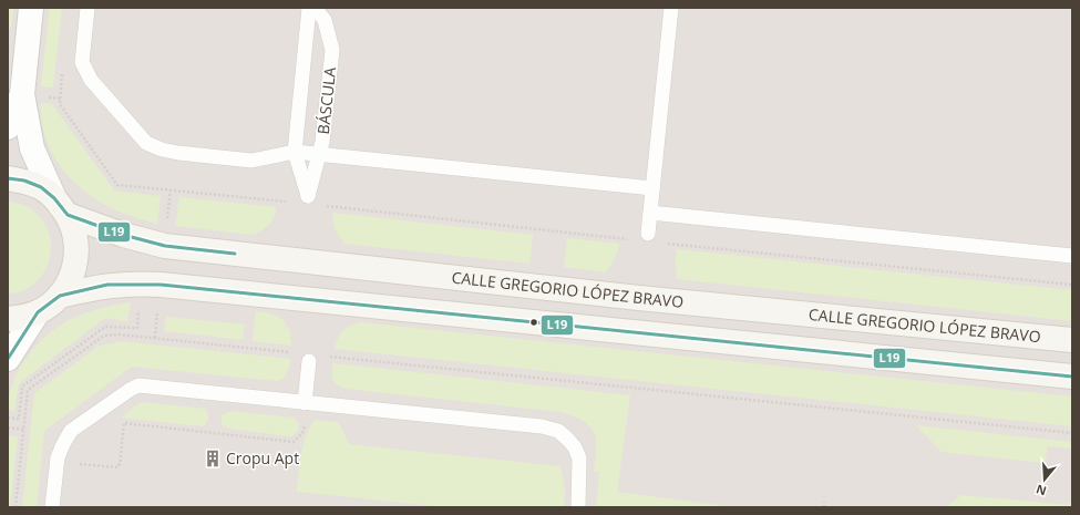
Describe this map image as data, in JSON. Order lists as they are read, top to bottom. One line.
{"streets":{"main road":["CALLE GREGORIO LÓPEZ BRAVO"],"lane":["BÁSCULA"]},"places":{"building":["Cropu Apt"]},"lines":["transit line L19"],"north":"bottom"}
